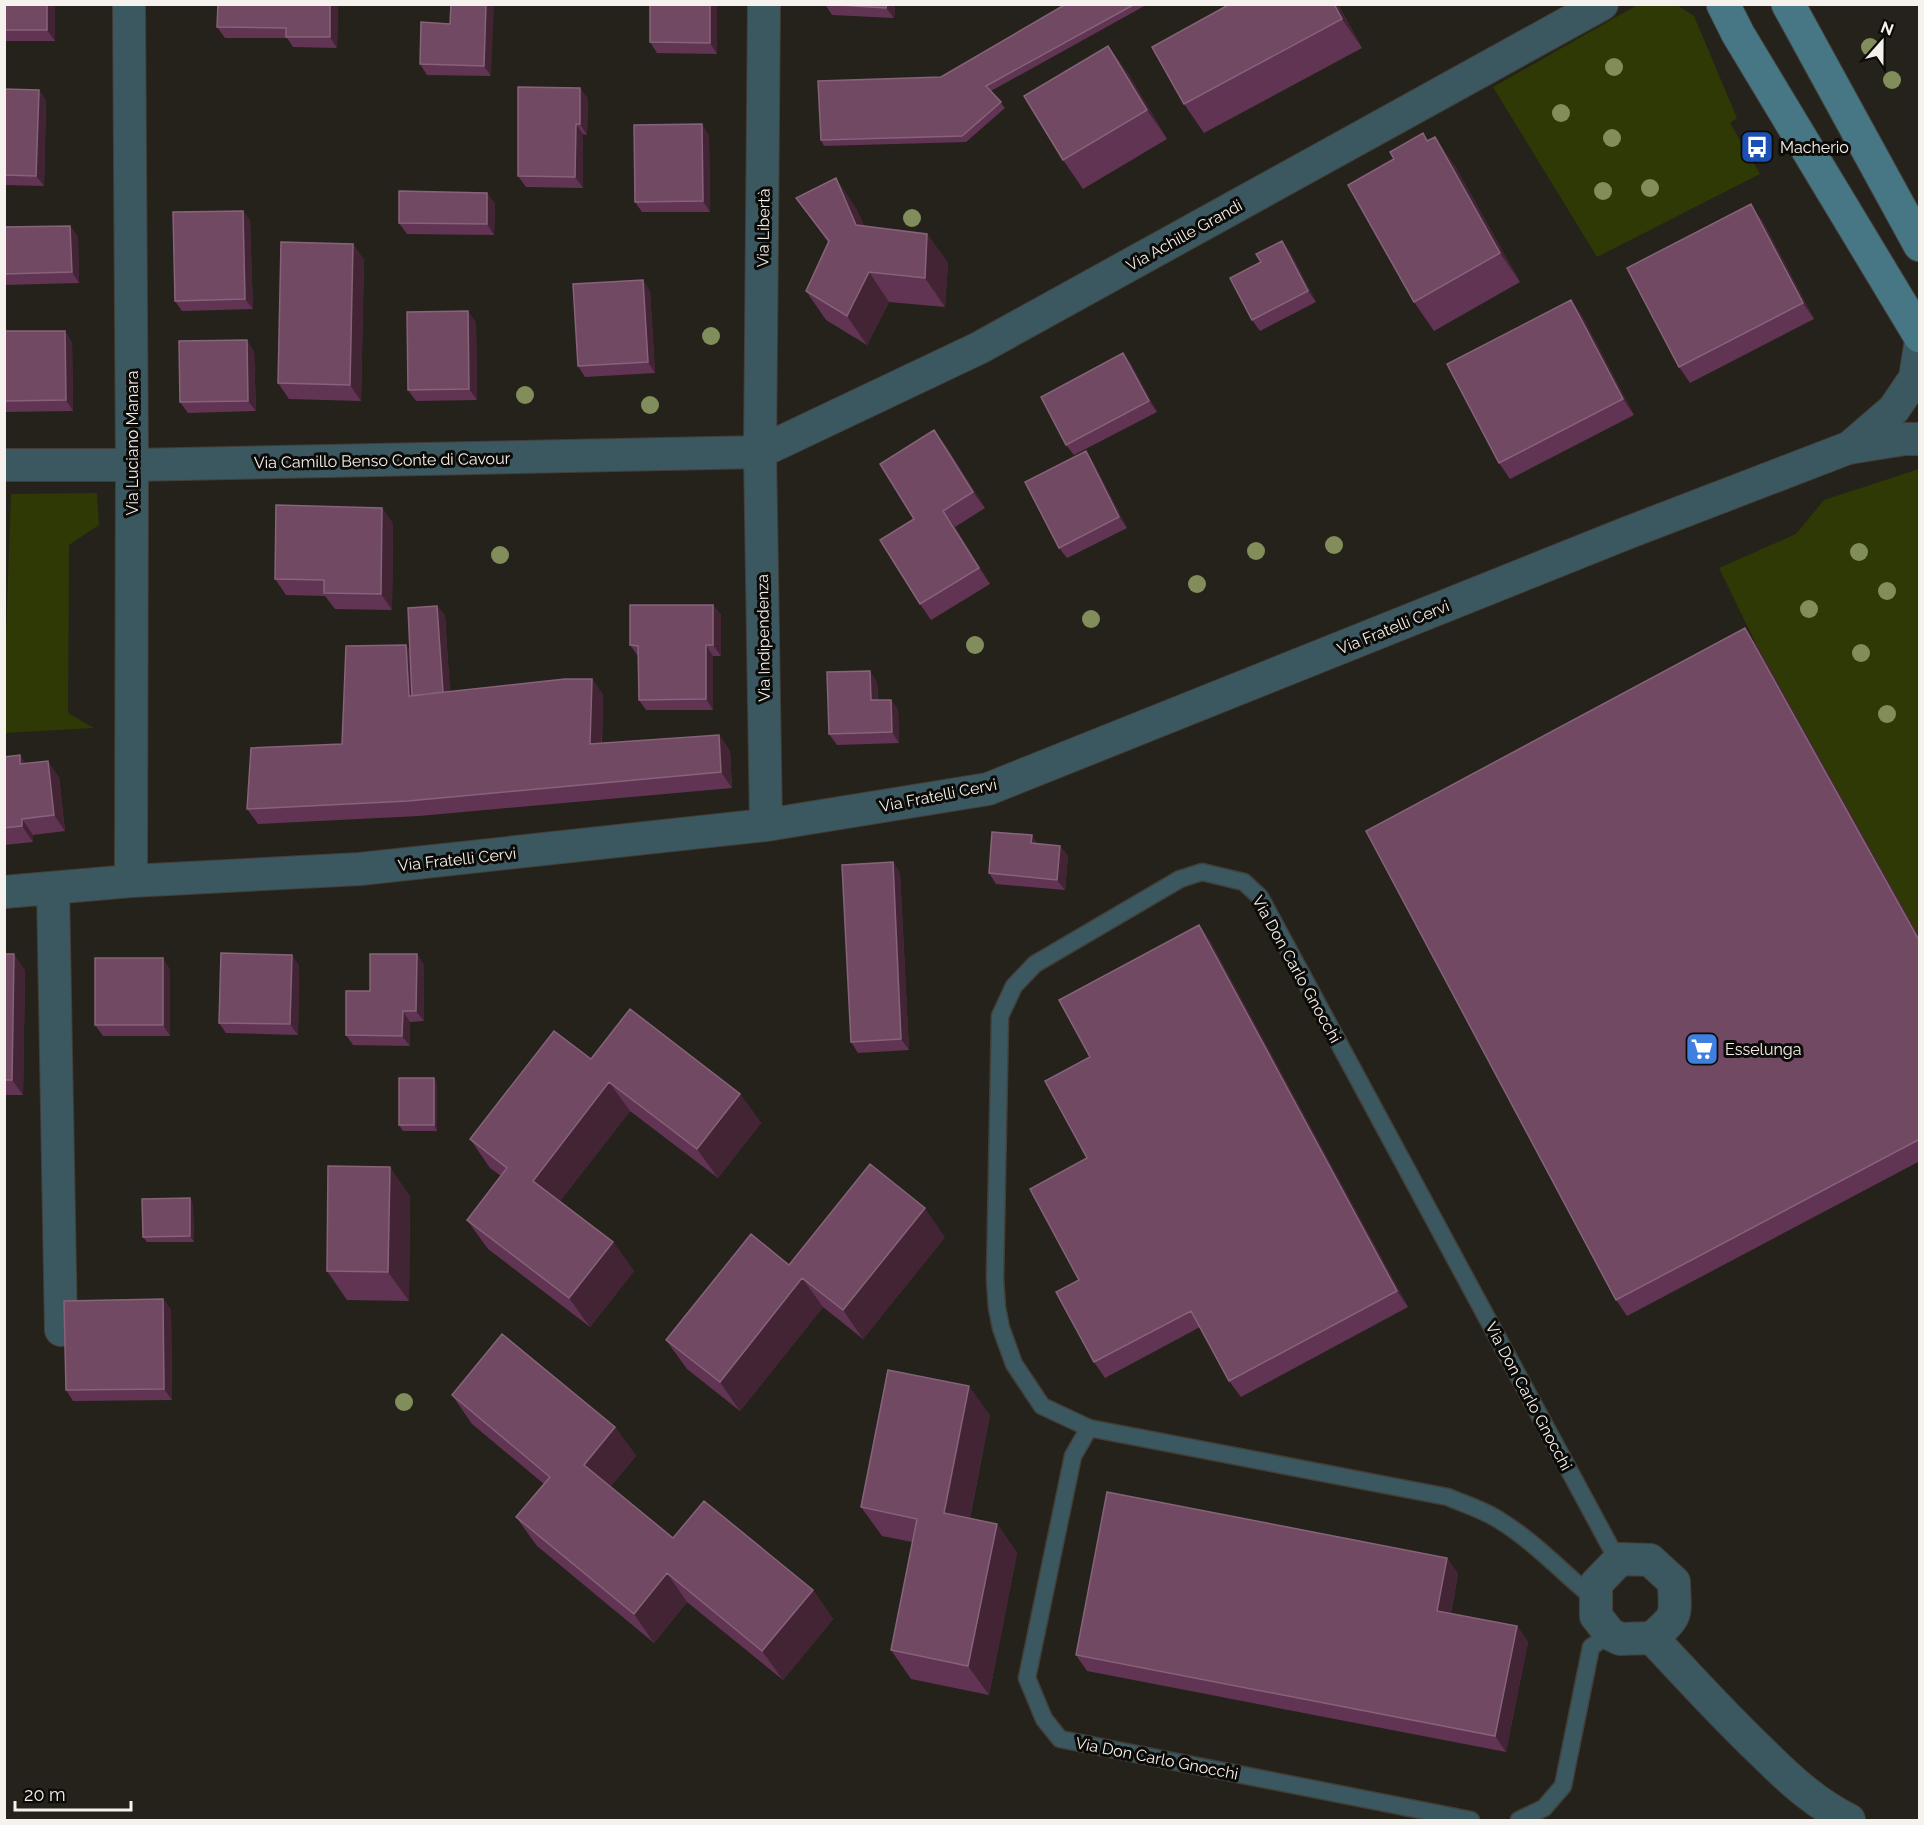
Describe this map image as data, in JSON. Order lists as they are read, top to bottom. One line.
{"streets":{"street":["Via Libertà","Via Achille Grandi","Via Luciano Manara","Via Camillo Benso Conte di Cavour","Via Fratelli Cervi","Via Indipendenza"],"lane":["Via Don Carlo Gnocchi"]},"crossings":[["Via Libertà","Via Achille Grandi"],["Via Libertà","Via Camillo Benso Conte di Cavour"],["Via Libertà","Via Indipendenza"],["Via Achille Grandi","Via Camillo Benso Conte di Cavour"],["Via Achille Grandi","Via Indipendenza"],["Via Luciano Manara","Via Camillo Benso Conte di Cavour"],["Via Luciano Manara","Via Fratelli Cervi"],["Via Camillo Benso Conte di Cavour","Via Indipendenza"],["Via Fratelli Cervi","Via Indipendenza"]],"places":{"bus stop":["Macherio"],"supermarket":["Esselunga"]},"scale_bar":"20 m","north":"top"}
